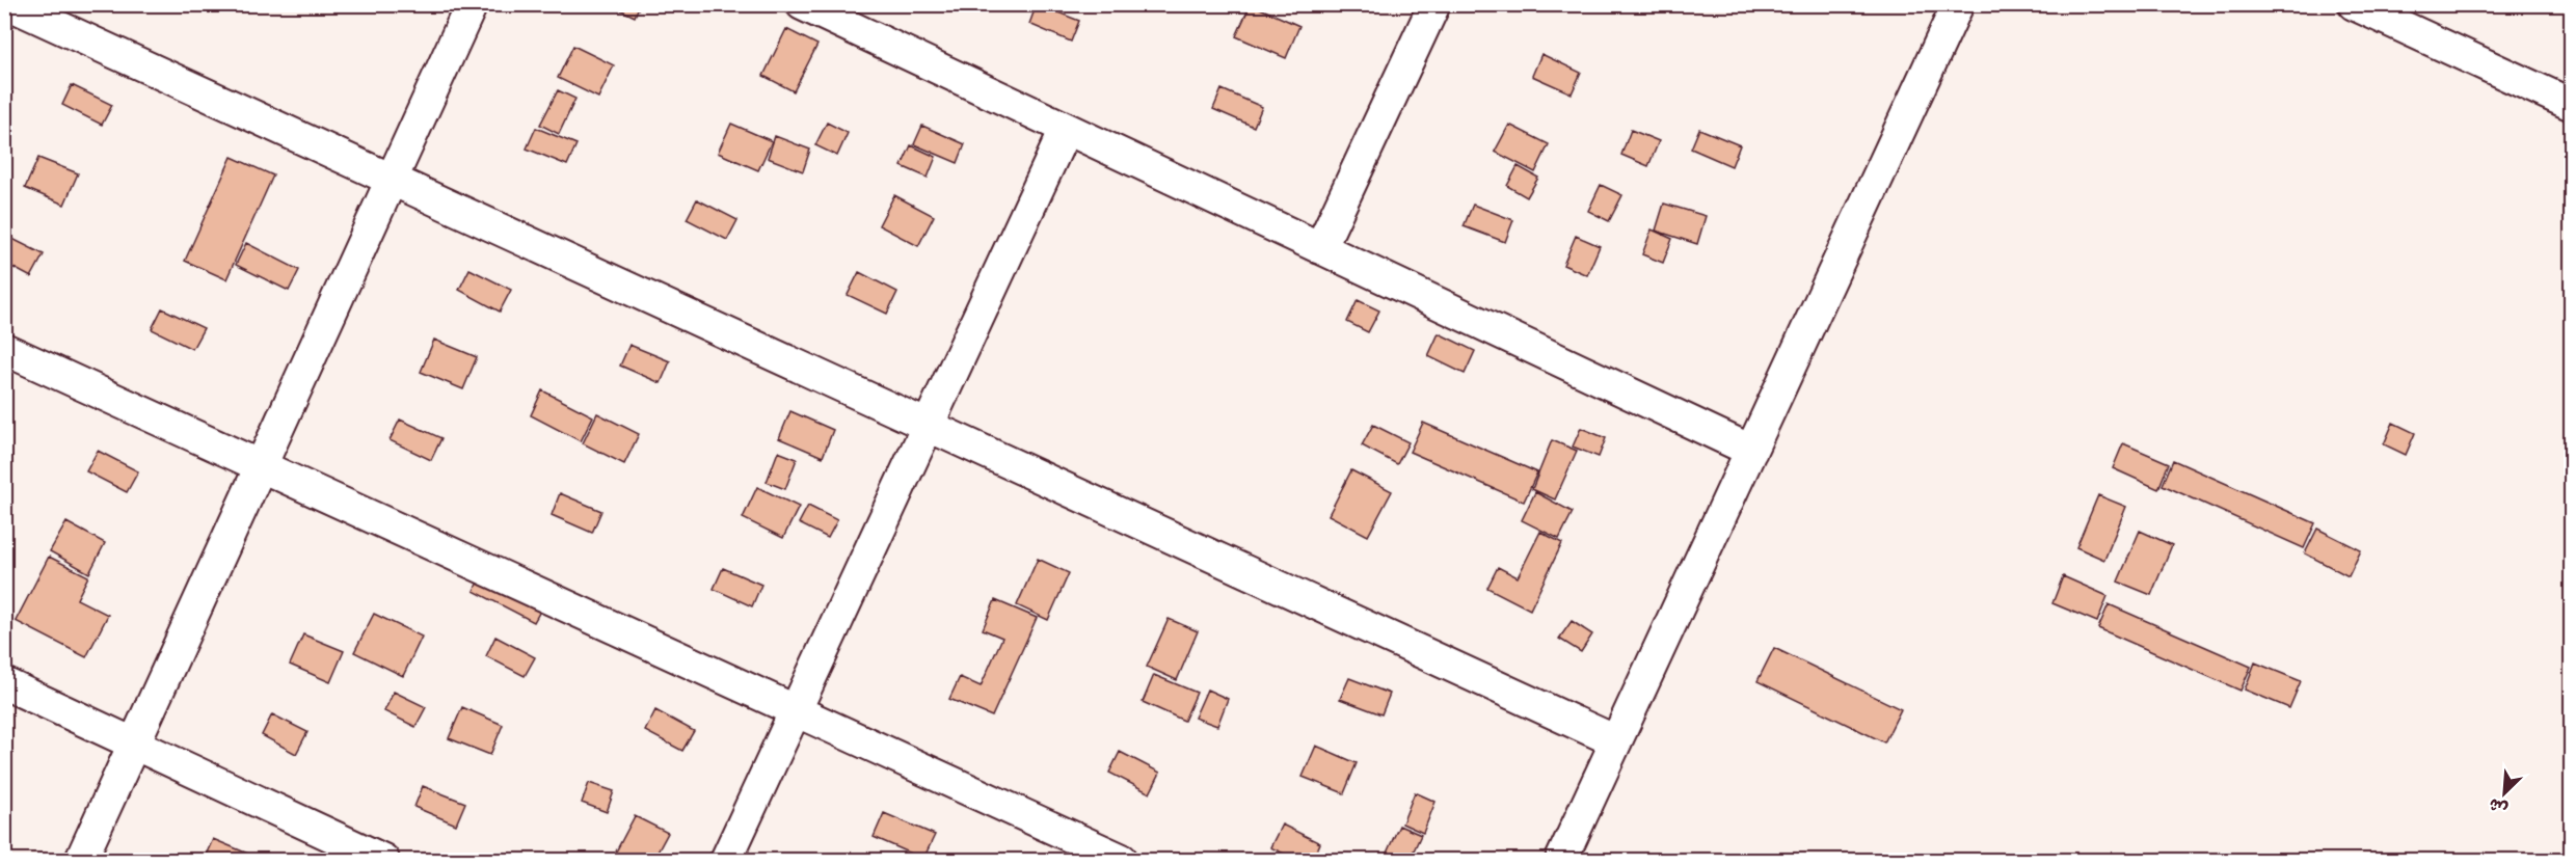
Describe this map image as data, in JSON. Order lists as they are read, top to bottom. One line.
{"north":"bottom left"}
